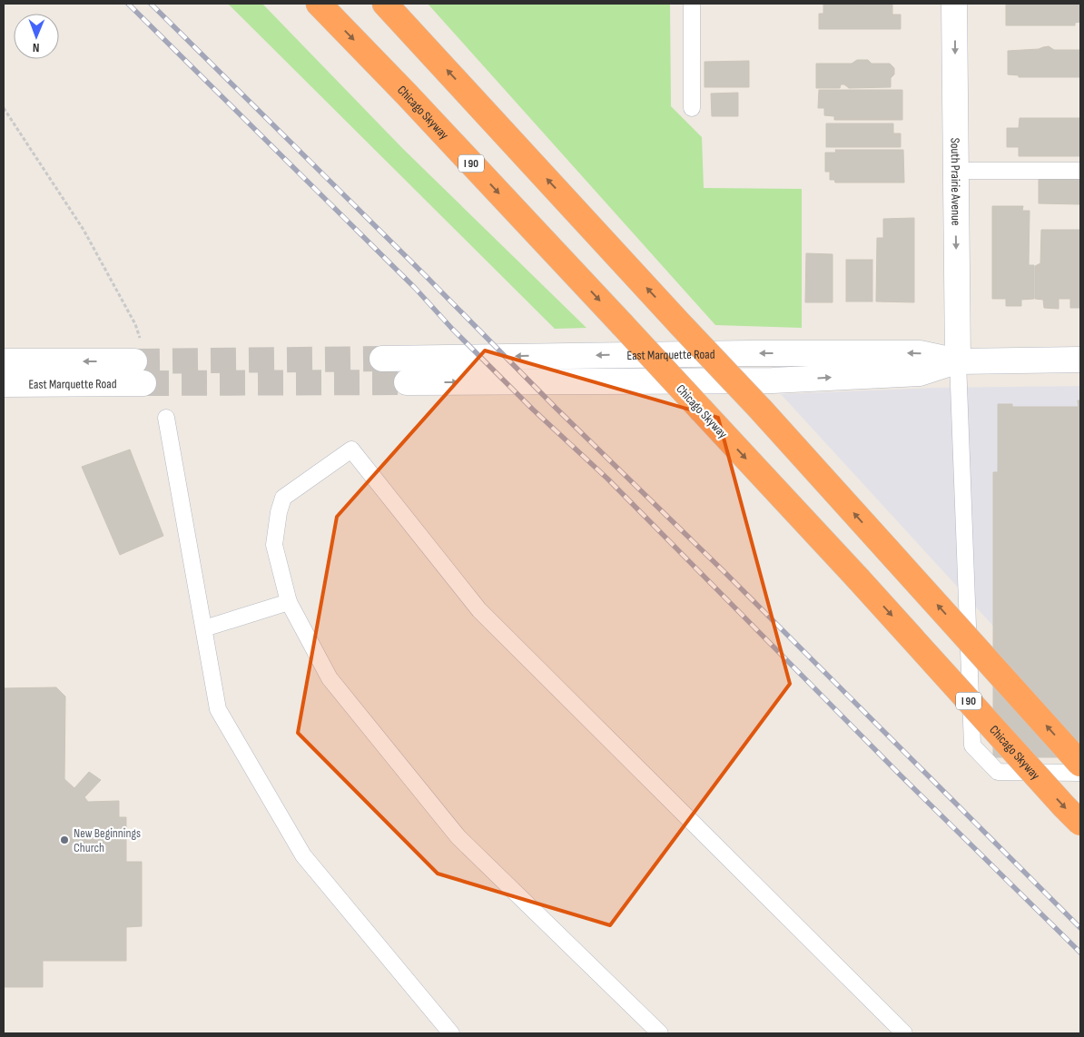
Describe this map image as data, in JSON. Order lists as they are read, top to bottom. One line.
{"streets":{"highway":["Chicago Skyway","I 90"],"street":["South Prairie Avenue","East Marquette Road"]},"crossings":[["South Prairie Avenue","East Marquette Road"]],"one_way":["South Prairie Avenue"],"places":["New Beginnings Church"],"north":"bottom"}
